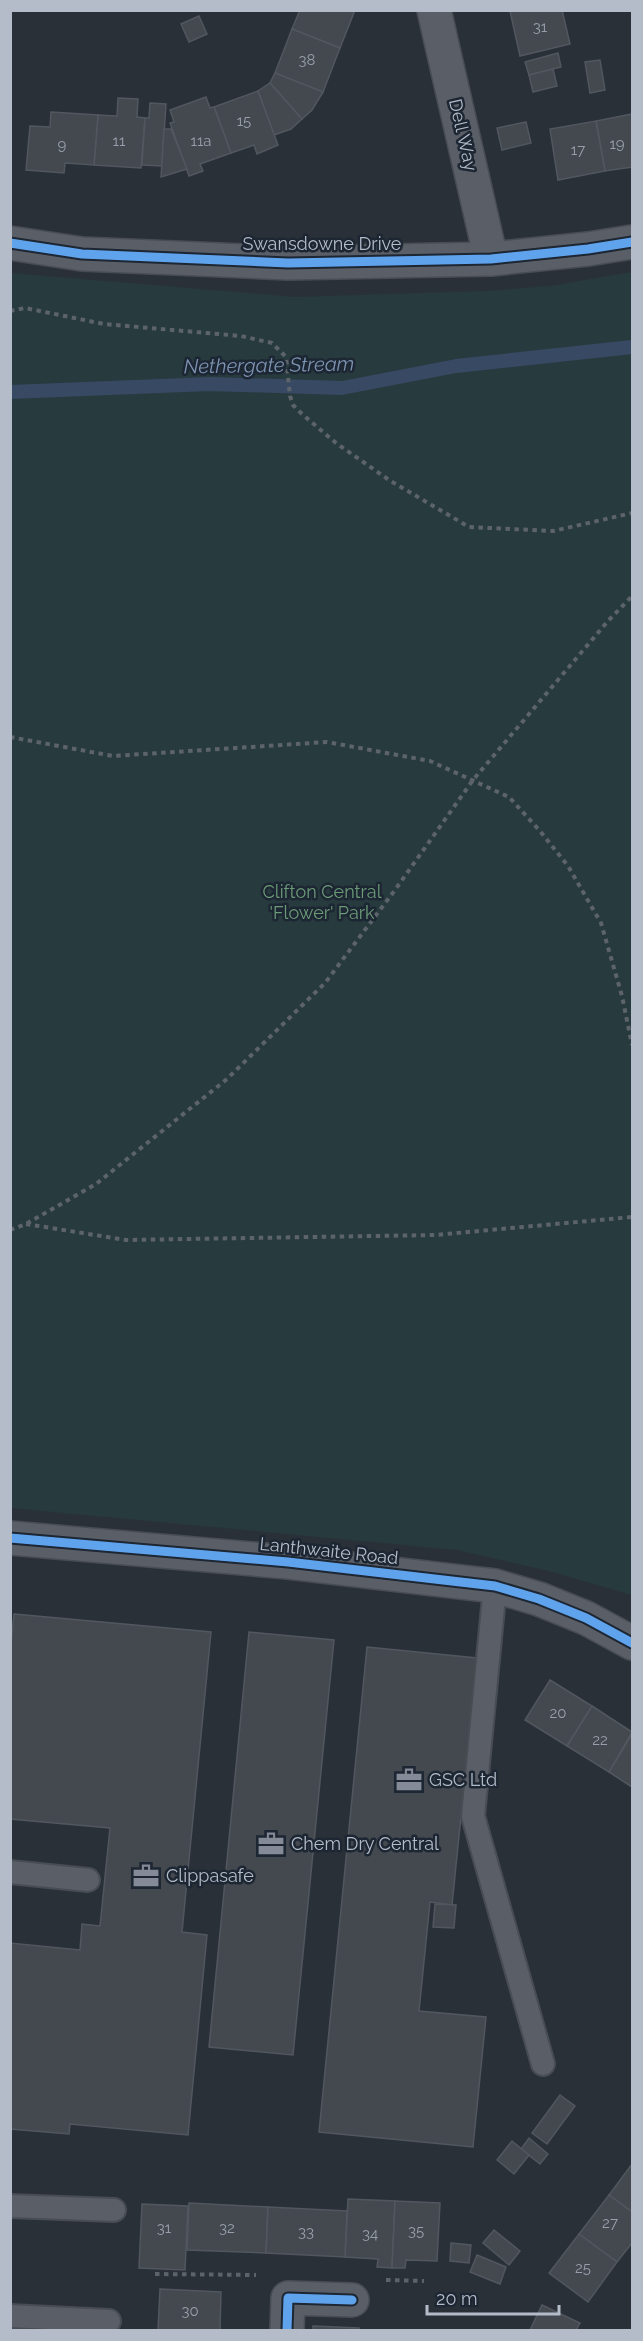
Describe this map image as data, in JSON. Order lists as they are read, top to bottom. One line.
{"streets":{"street":["Dell Way","Swansdowne Drive","Lanthwaite Road"]},"crossings":[["Dell Way","Swansdowne Drive"]],"water":["Nethergate Stream"],"parks":["Clifton Central 'Flower' Park"],"places":{"office":["GSC Ltd","Chem Dry Central","Clippasafe"]},"house_numbers":["31","38","15","11","11a","19","9","17","20","22","27","31","32","35","33","34","25","30"],"scale_bar":"20 m"}
